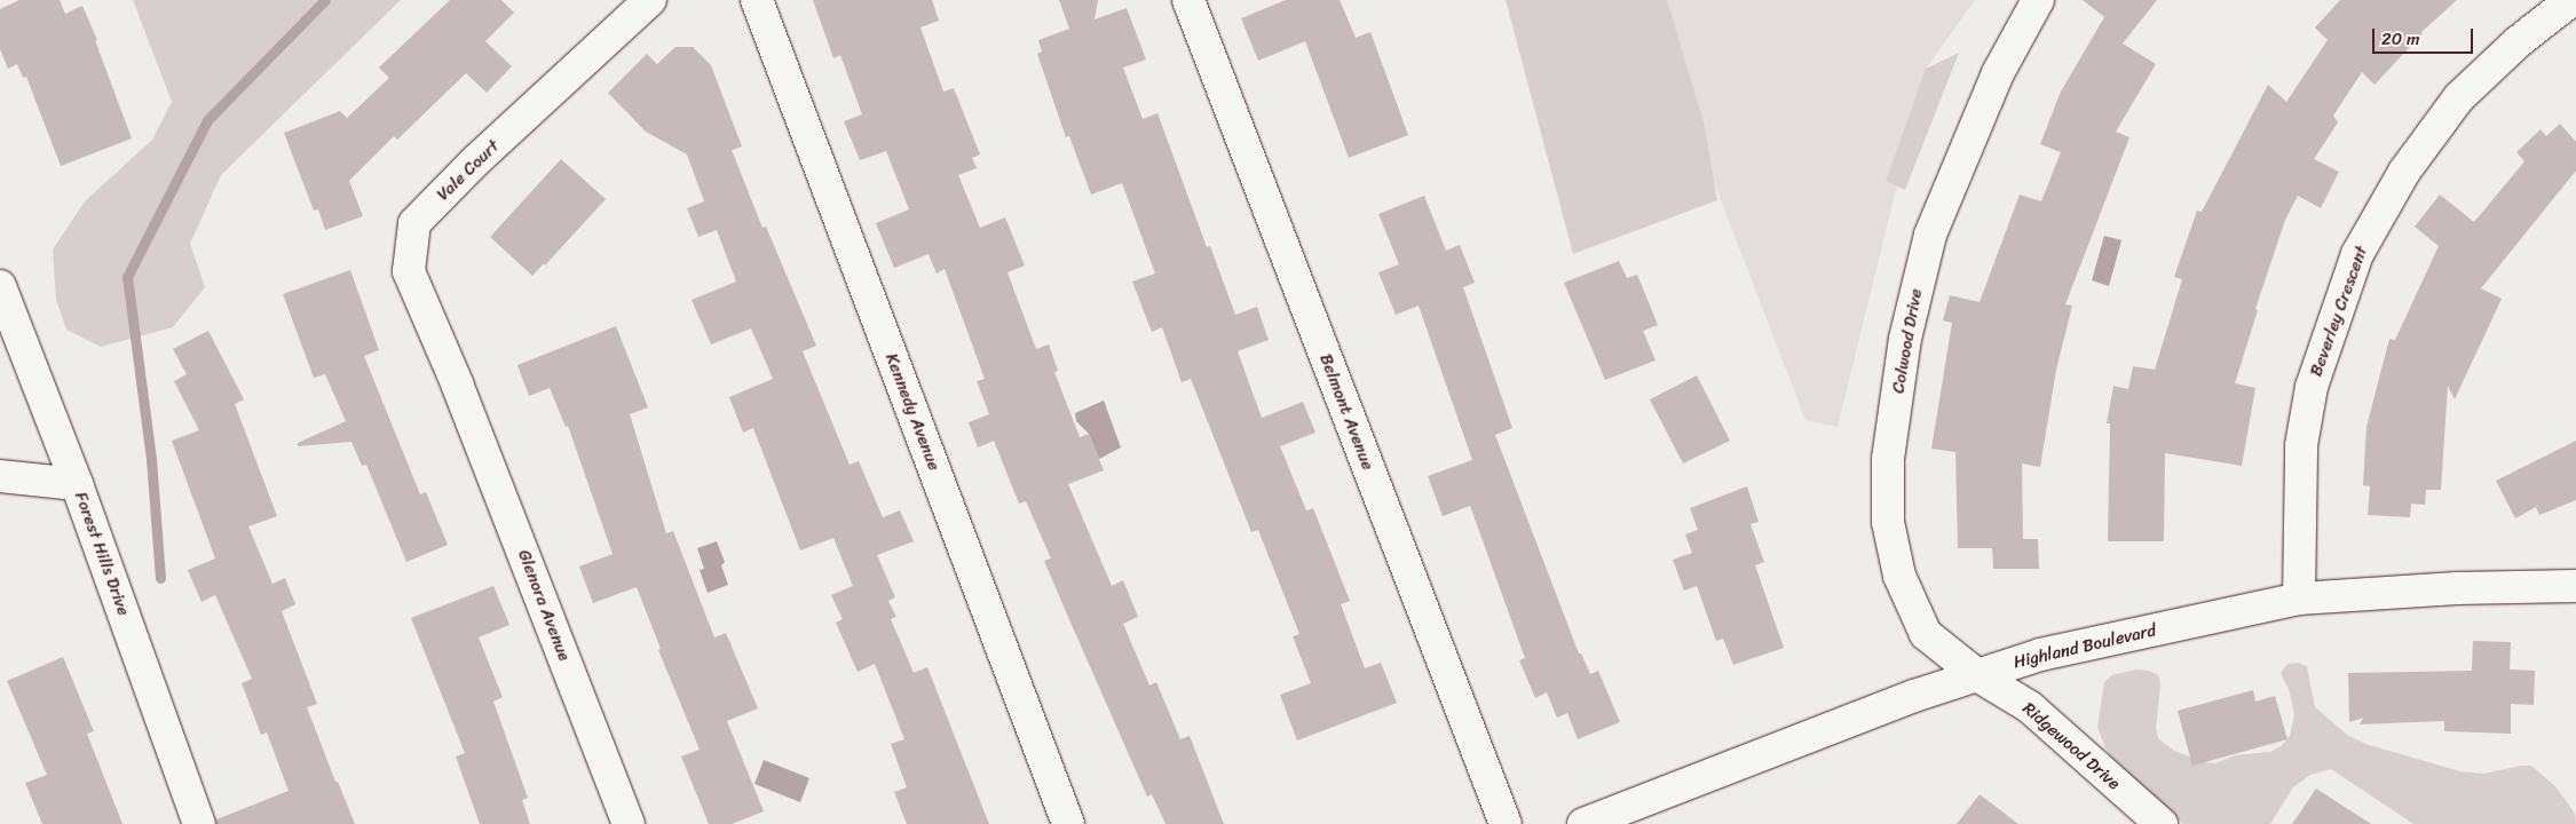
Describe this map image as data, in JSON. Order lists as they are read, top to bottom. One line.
{"streets":{"street":["Vale Court","Beverley Crescent","Colwood Drive","Kennedy Avenue","Belmont Avenue","Forest Hills Drive","Glenora Avenue","Highland Boulevard","Ridgewood Drive"]},"crossings":[["Vale Court","Glenora Avenue"],["Beverley Crescent","Highland Boulevard"],["Colwood Drive","Highland Boulevard"],["Colwood Drive","Ridgewood Drive"],["Highland Boulevard","Ridgewood Drive"]],"scale_bar":"20 m"}
